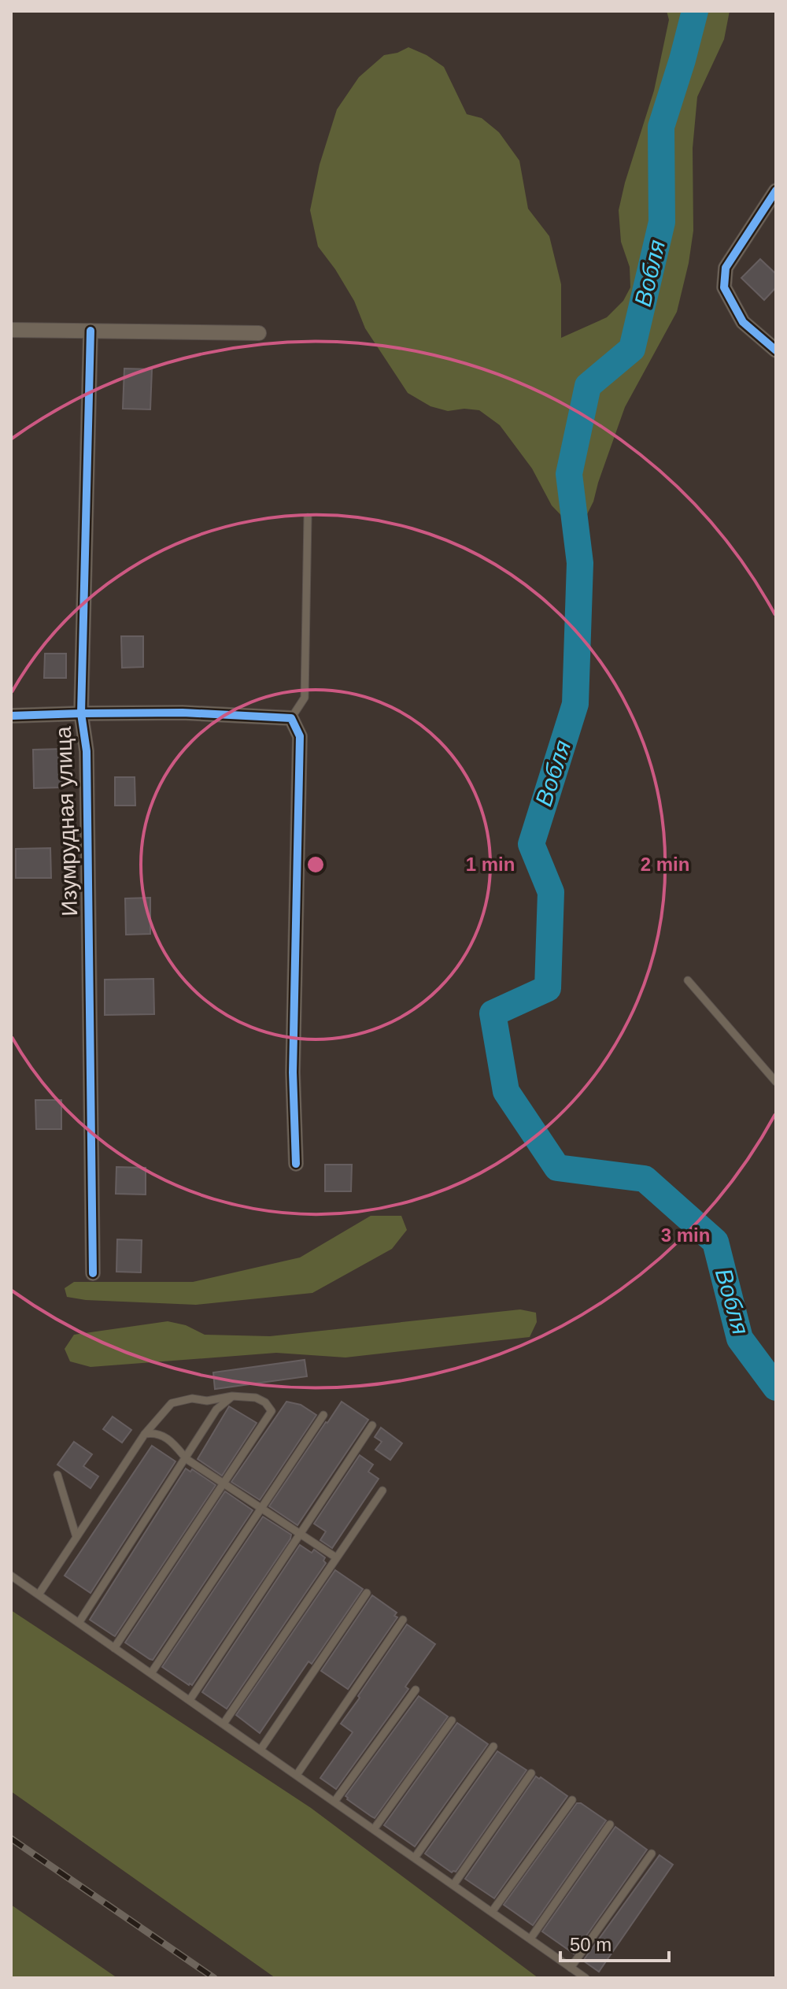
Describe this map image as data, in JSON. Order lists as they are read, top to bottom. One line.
{"streets":{"street":["Изумрудная улица"]},"water":["Вобля"],"scale_bar":"50 m","rings":["1 min","2 min","3 min"]}
